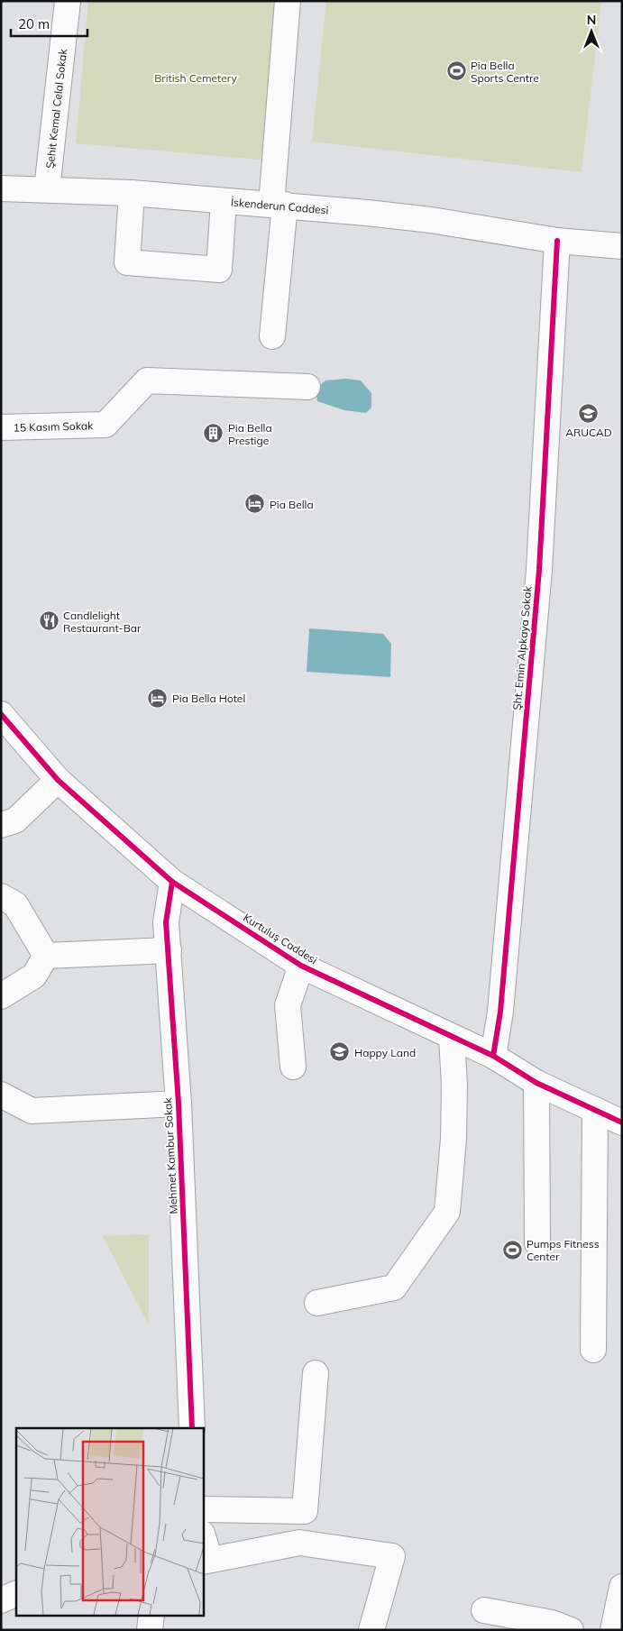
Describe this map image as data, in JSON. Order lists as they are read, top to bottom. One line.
{"streets":{"street":["Şehit Kemal Celal Sokak","İskenderun Caddesi","15 Kasım Sokak","Şht. Emin Alpkaya Sokak","Kurtuluş Caddesi","Mehmet Kambur Sokak"]},"crossings":[["Şehit Kemal Celal Sokak","İskenderun Caddesi"],["İskenderun Caddesi","Şht. Emin Alpkaya Sokak"],["Şht. Emin Alpkaya Sokak","Kurtuluş Caddesi"],["Kurtuluş Caddesi","Mehmet Kambur Sokak"]],"parks":["British Cemetery"],"places":{"sports":["Pia Bella Sports Centre","Pumps Fitness Center"],"school or university":["ARUCAD","Happy Land"],"building":["Pia Bella Prestige"],"hotel":["Pia Bella","Pia Bella Hotel"],"restaurant":["Candlelight Restaurant-Bar"]},"scale_bar":"20 m","north":"top"}
